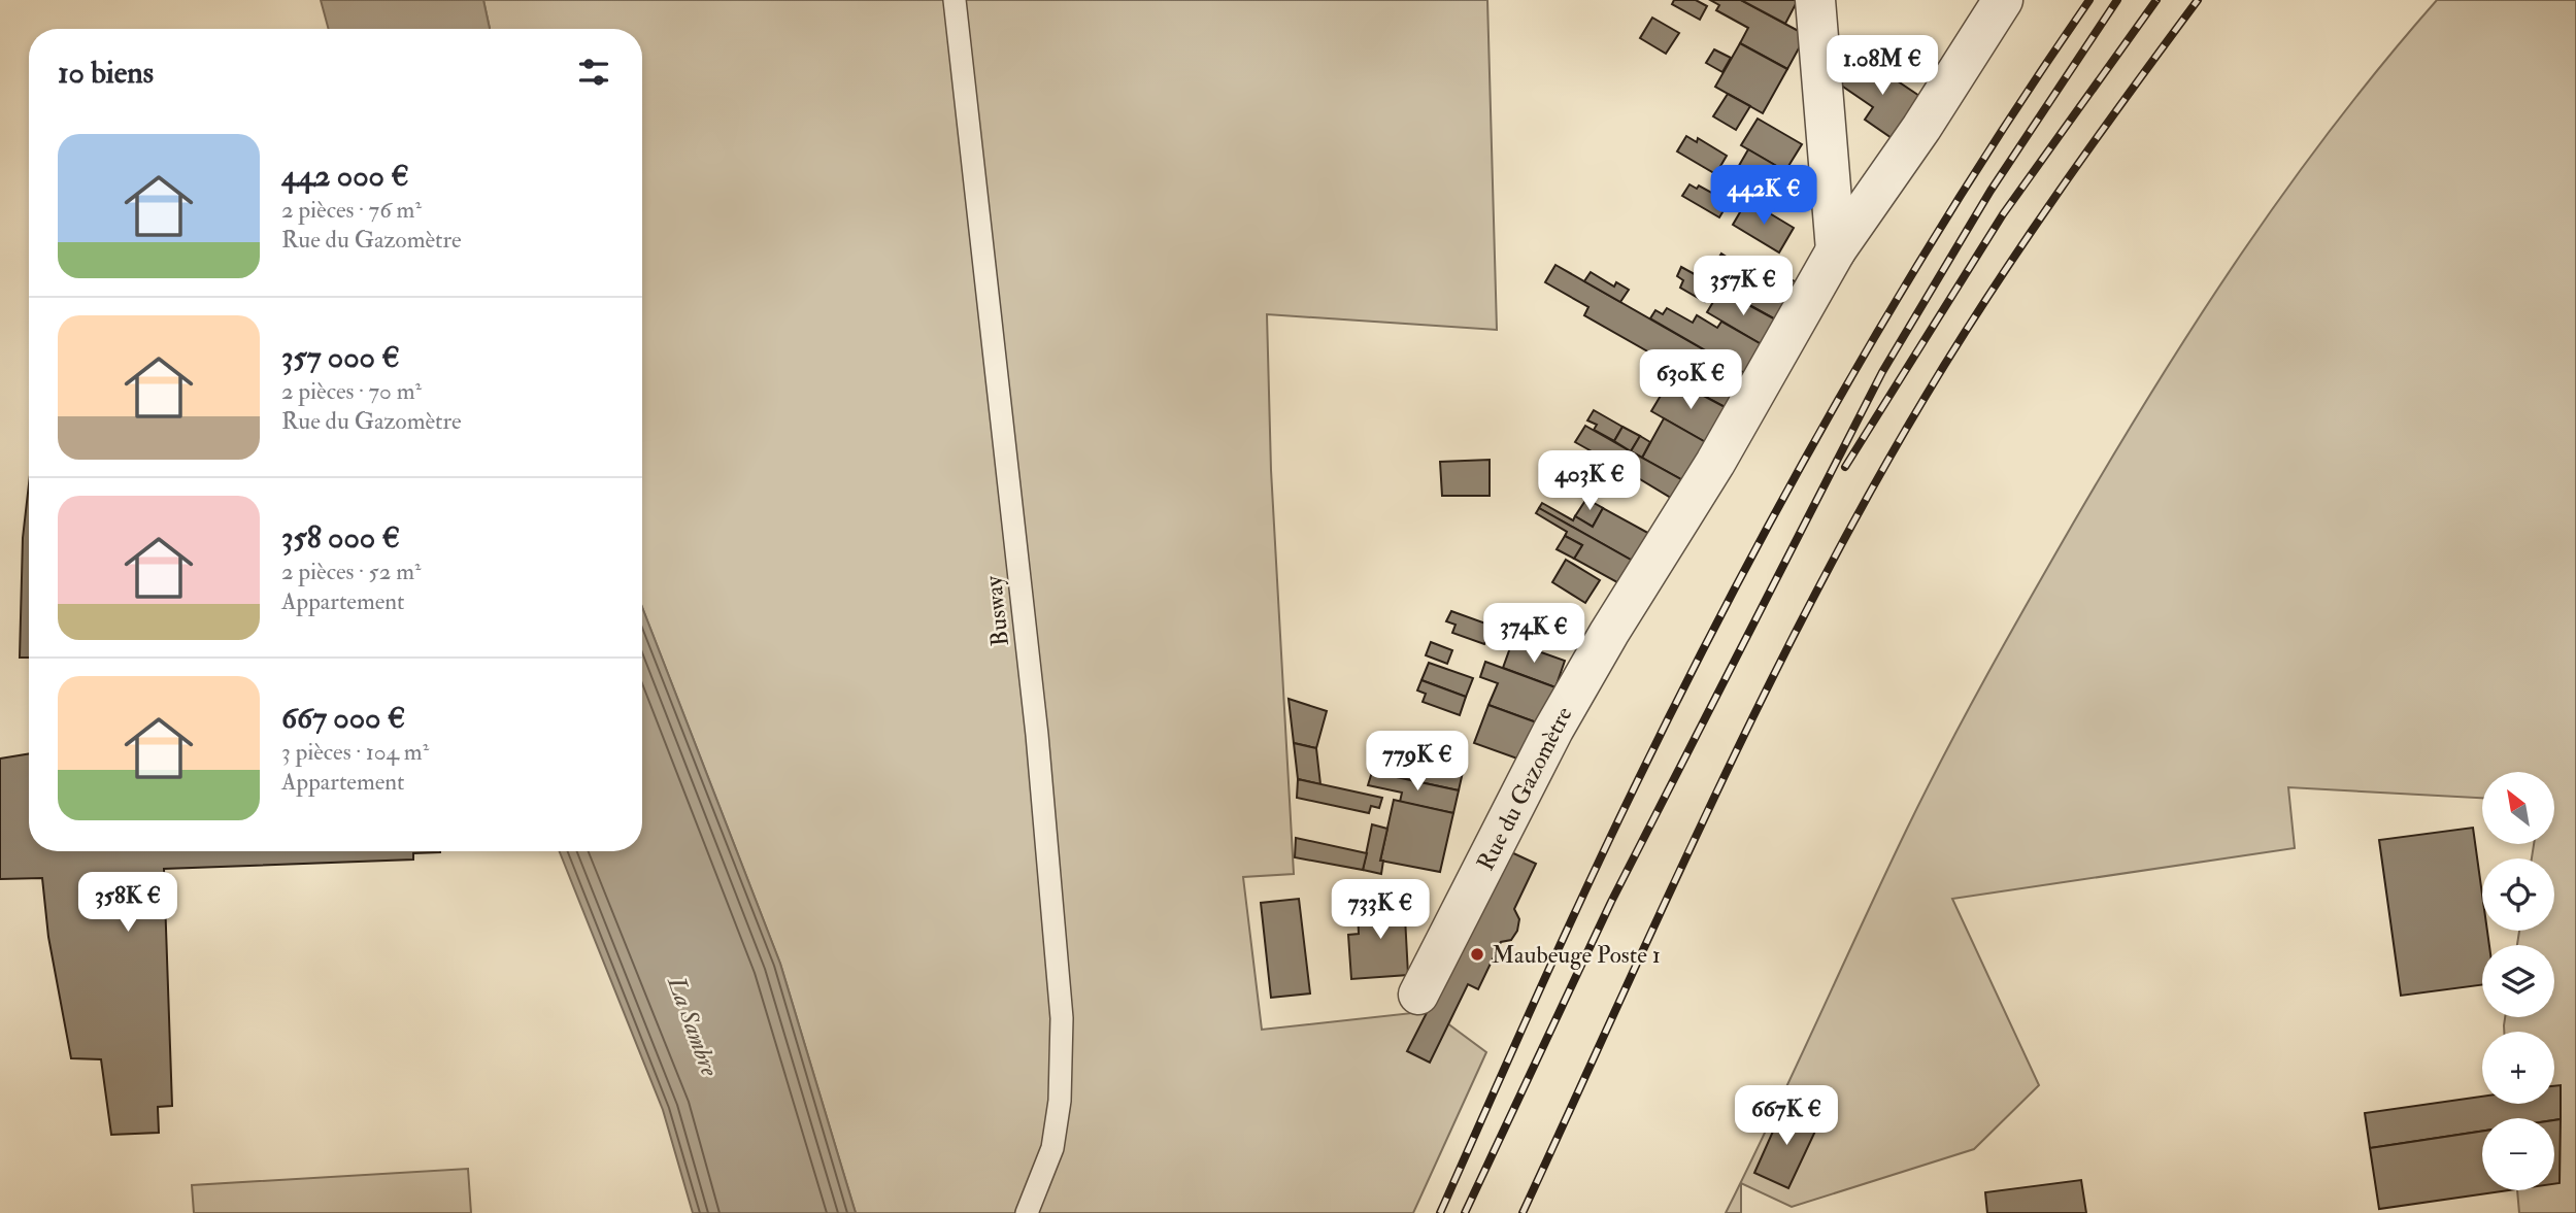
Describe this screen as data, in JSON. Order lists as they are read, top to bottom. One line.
{"streets":{"street":["Rue du Gazomètre"],"lane":["Busway"]},"water":["La Sambre"],"places":["Maubeuge Poste 1"],"north":"top left","page":{"heading":"10 biens","price":["1.08M €","442K €","357K €","630K €","403K €","374K €","779K €","358K €","733K €","667K €"],"list":[{"name":"442 000 €","note":"2 pièces · 76 m² · Rue du Gazomètre"},{"name":"357 000 €","note":"2 pièces · 70 m² · Rue du Gazomètre"},{"name":"358 000 €","note":"2 pièces · 52 m² · Appartement"},{"name":"667 000 €","note":"3 pièces · 104 m² · Appartement"}],"map_buttons":["+","−"]}}
